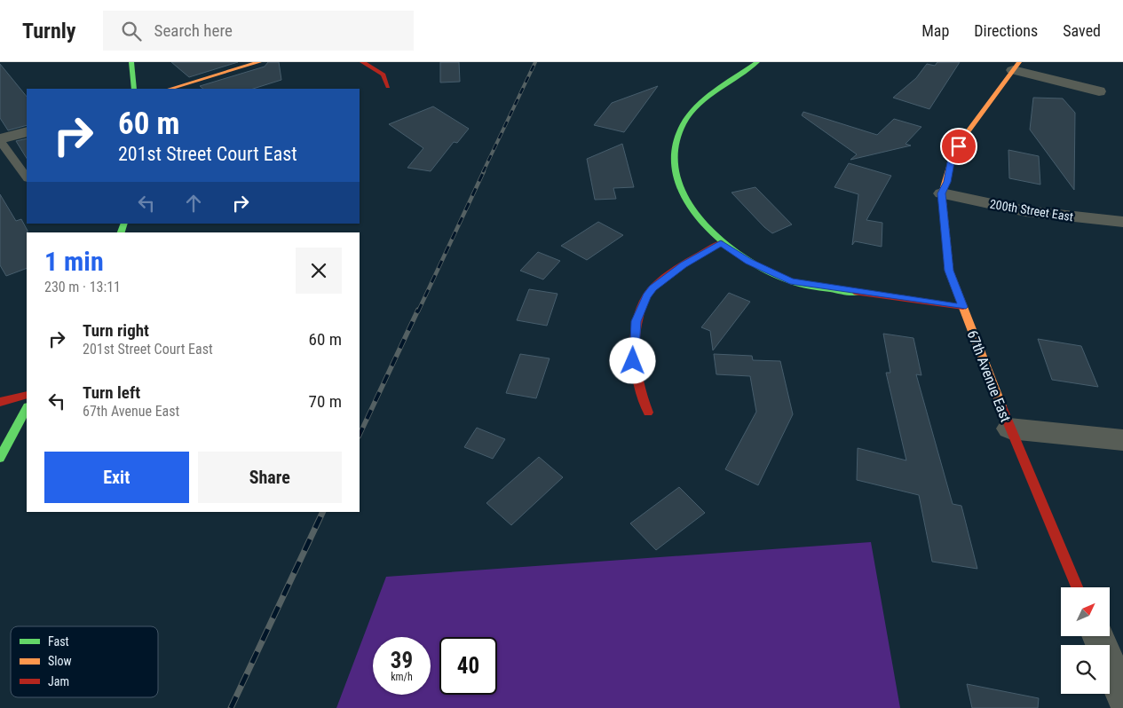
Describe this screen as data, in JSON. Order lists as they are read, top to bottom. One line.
{"streets":{"street":["200th Street East","67th Avenue East"]},"crossings":[["200th Street East","67th Avenue East"]],"legend":["Fast","Slow","Jam"],"north":"top right","page":{"header":"Turnly","search":"Search here","nav":["Map","Directions","Saved"],"turn":["60 m","201st Street Court East"],"heading":["1 min","230 m · 13:11"],"list":[{"name":"Turn right","note":"201st Street Court East","value":"60 m"},{"name":"Turn left","note":"67th Avenue East","value":"70 m"}],"buttons":["Exit","Share"],"speed":"39 km/h","limit":"40"}}
